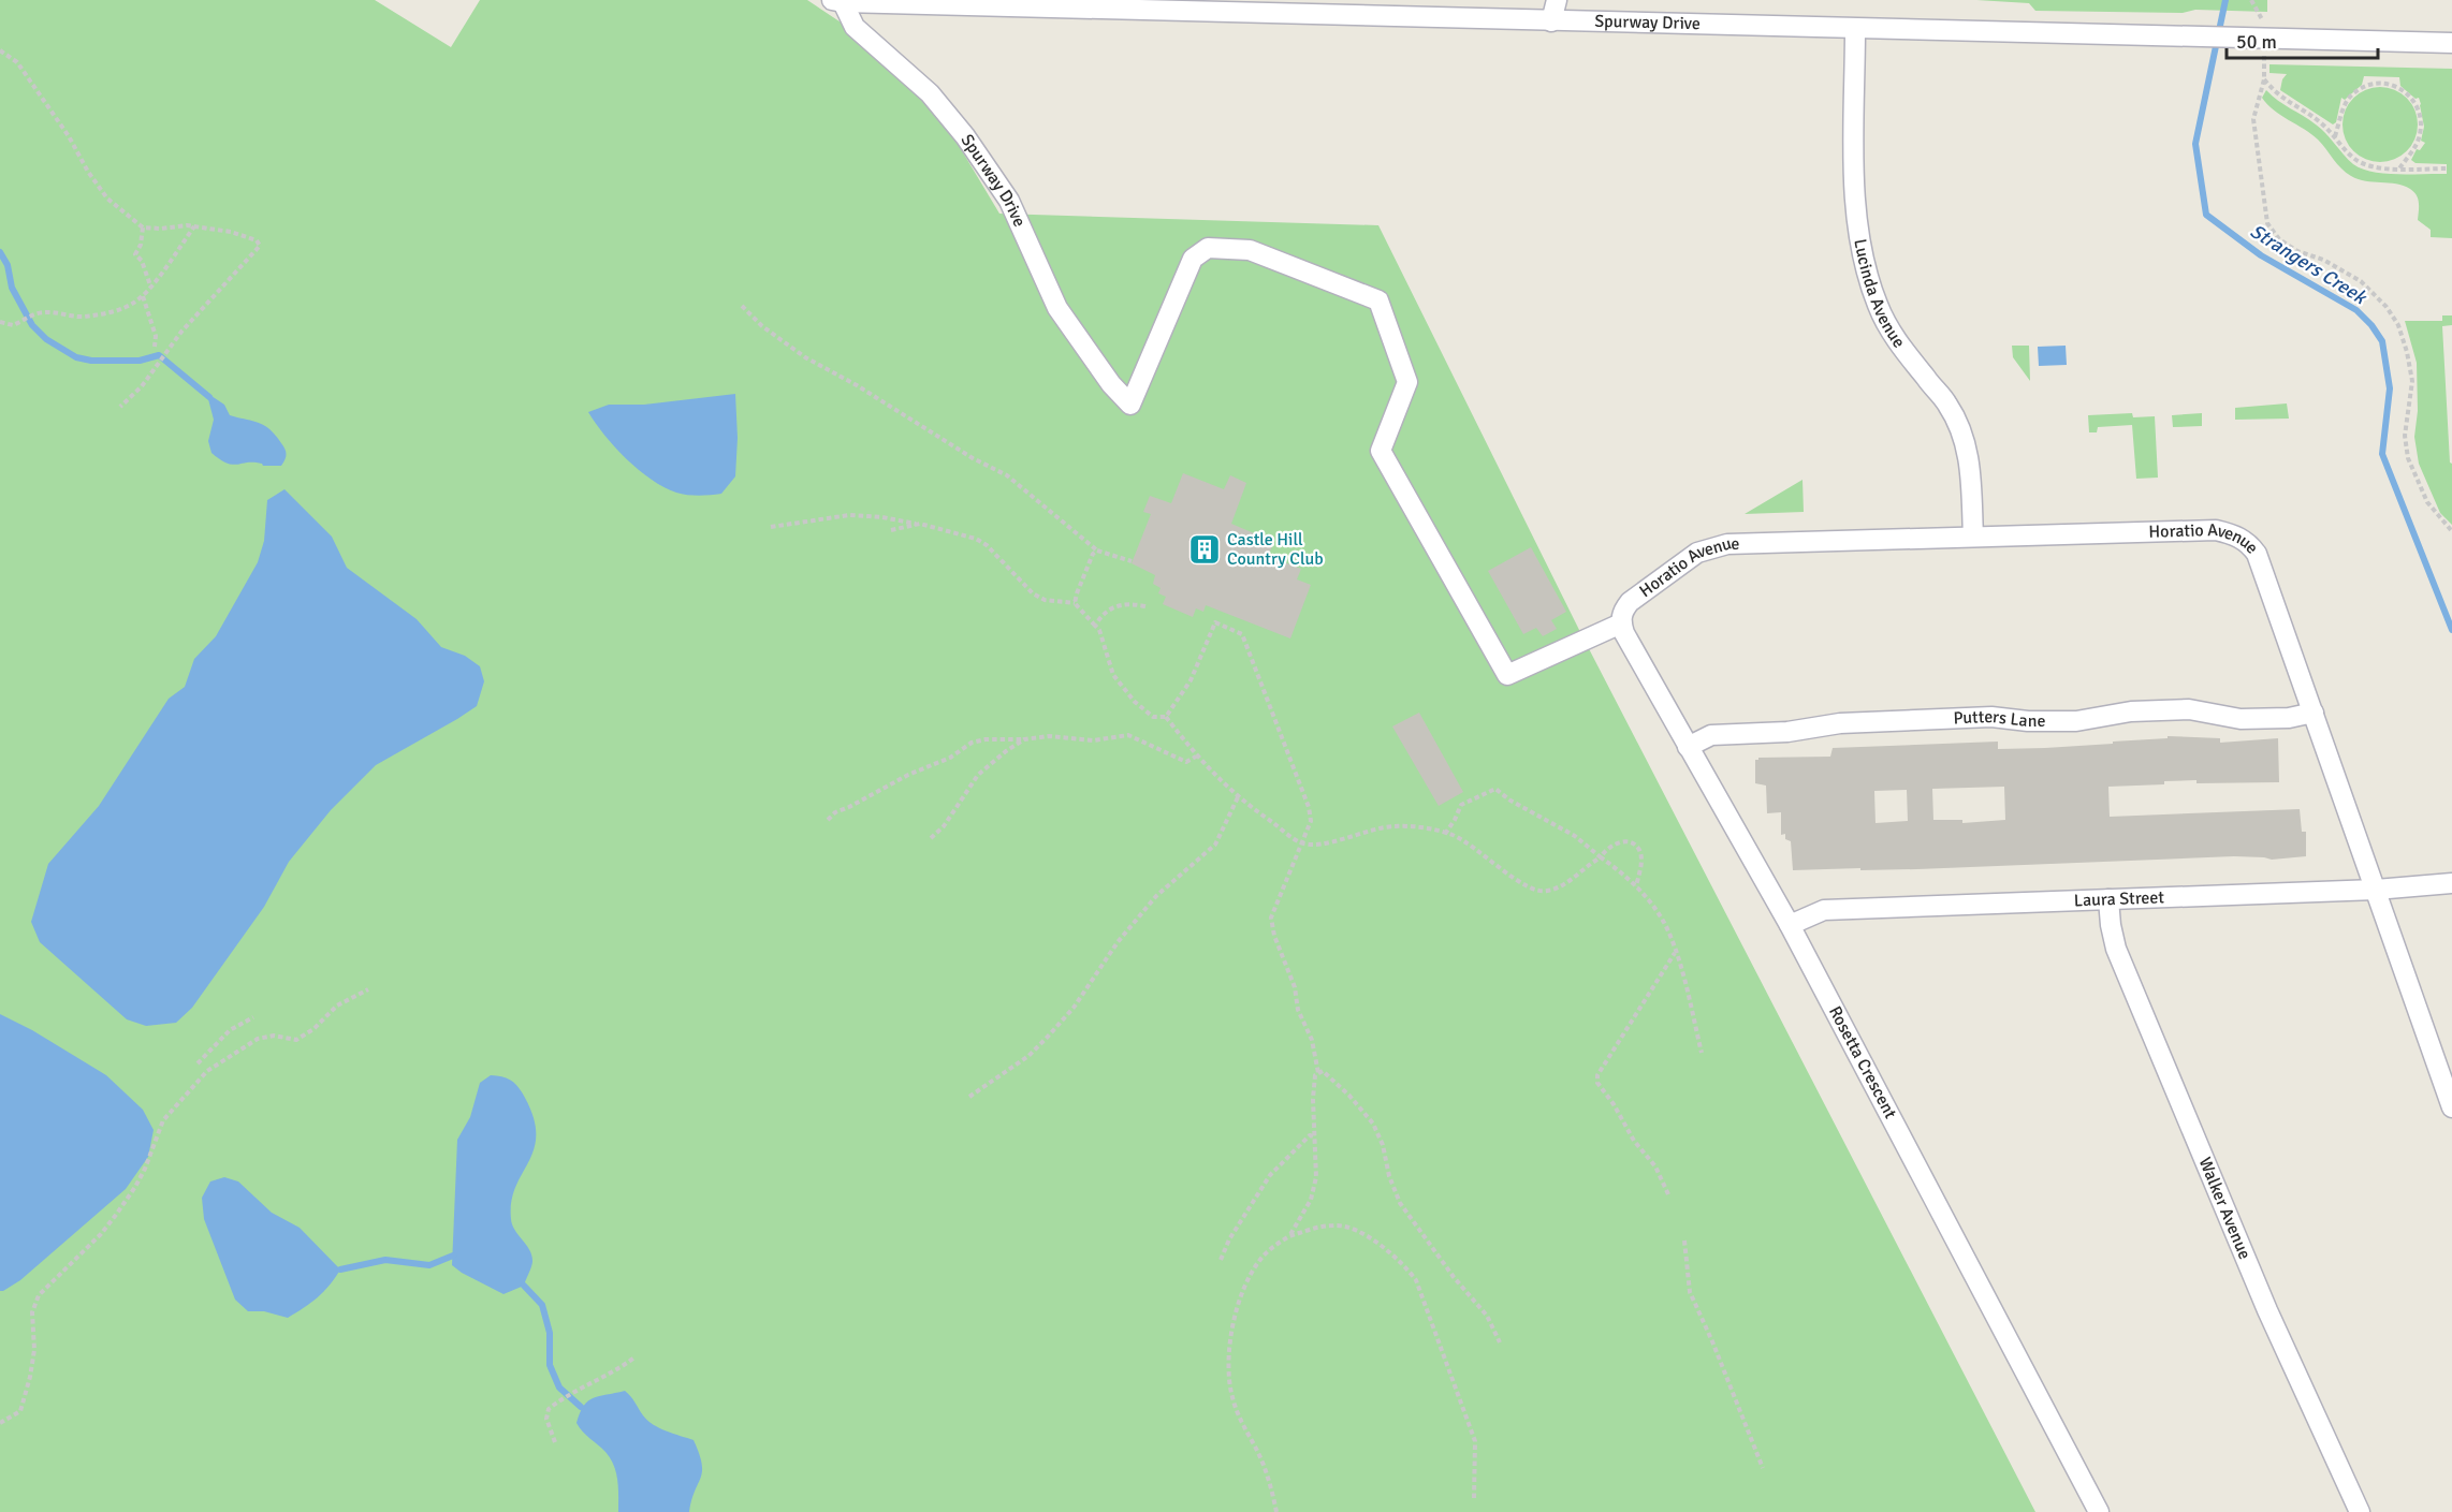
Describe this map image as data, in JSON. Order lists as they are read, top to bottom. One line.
{"streets":{"street":["Spurway Drive","Lucinda Avenue","Horatio Avenue","Putters Lane","Laura Street","Rosetta Crescent","Walker Avenue"]},"crossings":[["Spurway Drive","Lucinda Avenue"],["Spurway Drive","Horatio Avenue"],["Spurway Drive","Rosetta Crescent"],["Lucinda Avenue","Horatio Avenue"],["Horatio Avenue","Putters Lane"],["Horatio Avenue","Laura Street"],["Horatio Avenue","Rosetta Crescent"],["Putters Lane","Rosetta Crescent"],["Laura Street","Rosetta Crescent"],["Laura Street","Walker Avenue"]],"water":["Strangers Creek"],"places":{"building":["Castle Hill Country Club"]},"scale_bar":"50 m"}
